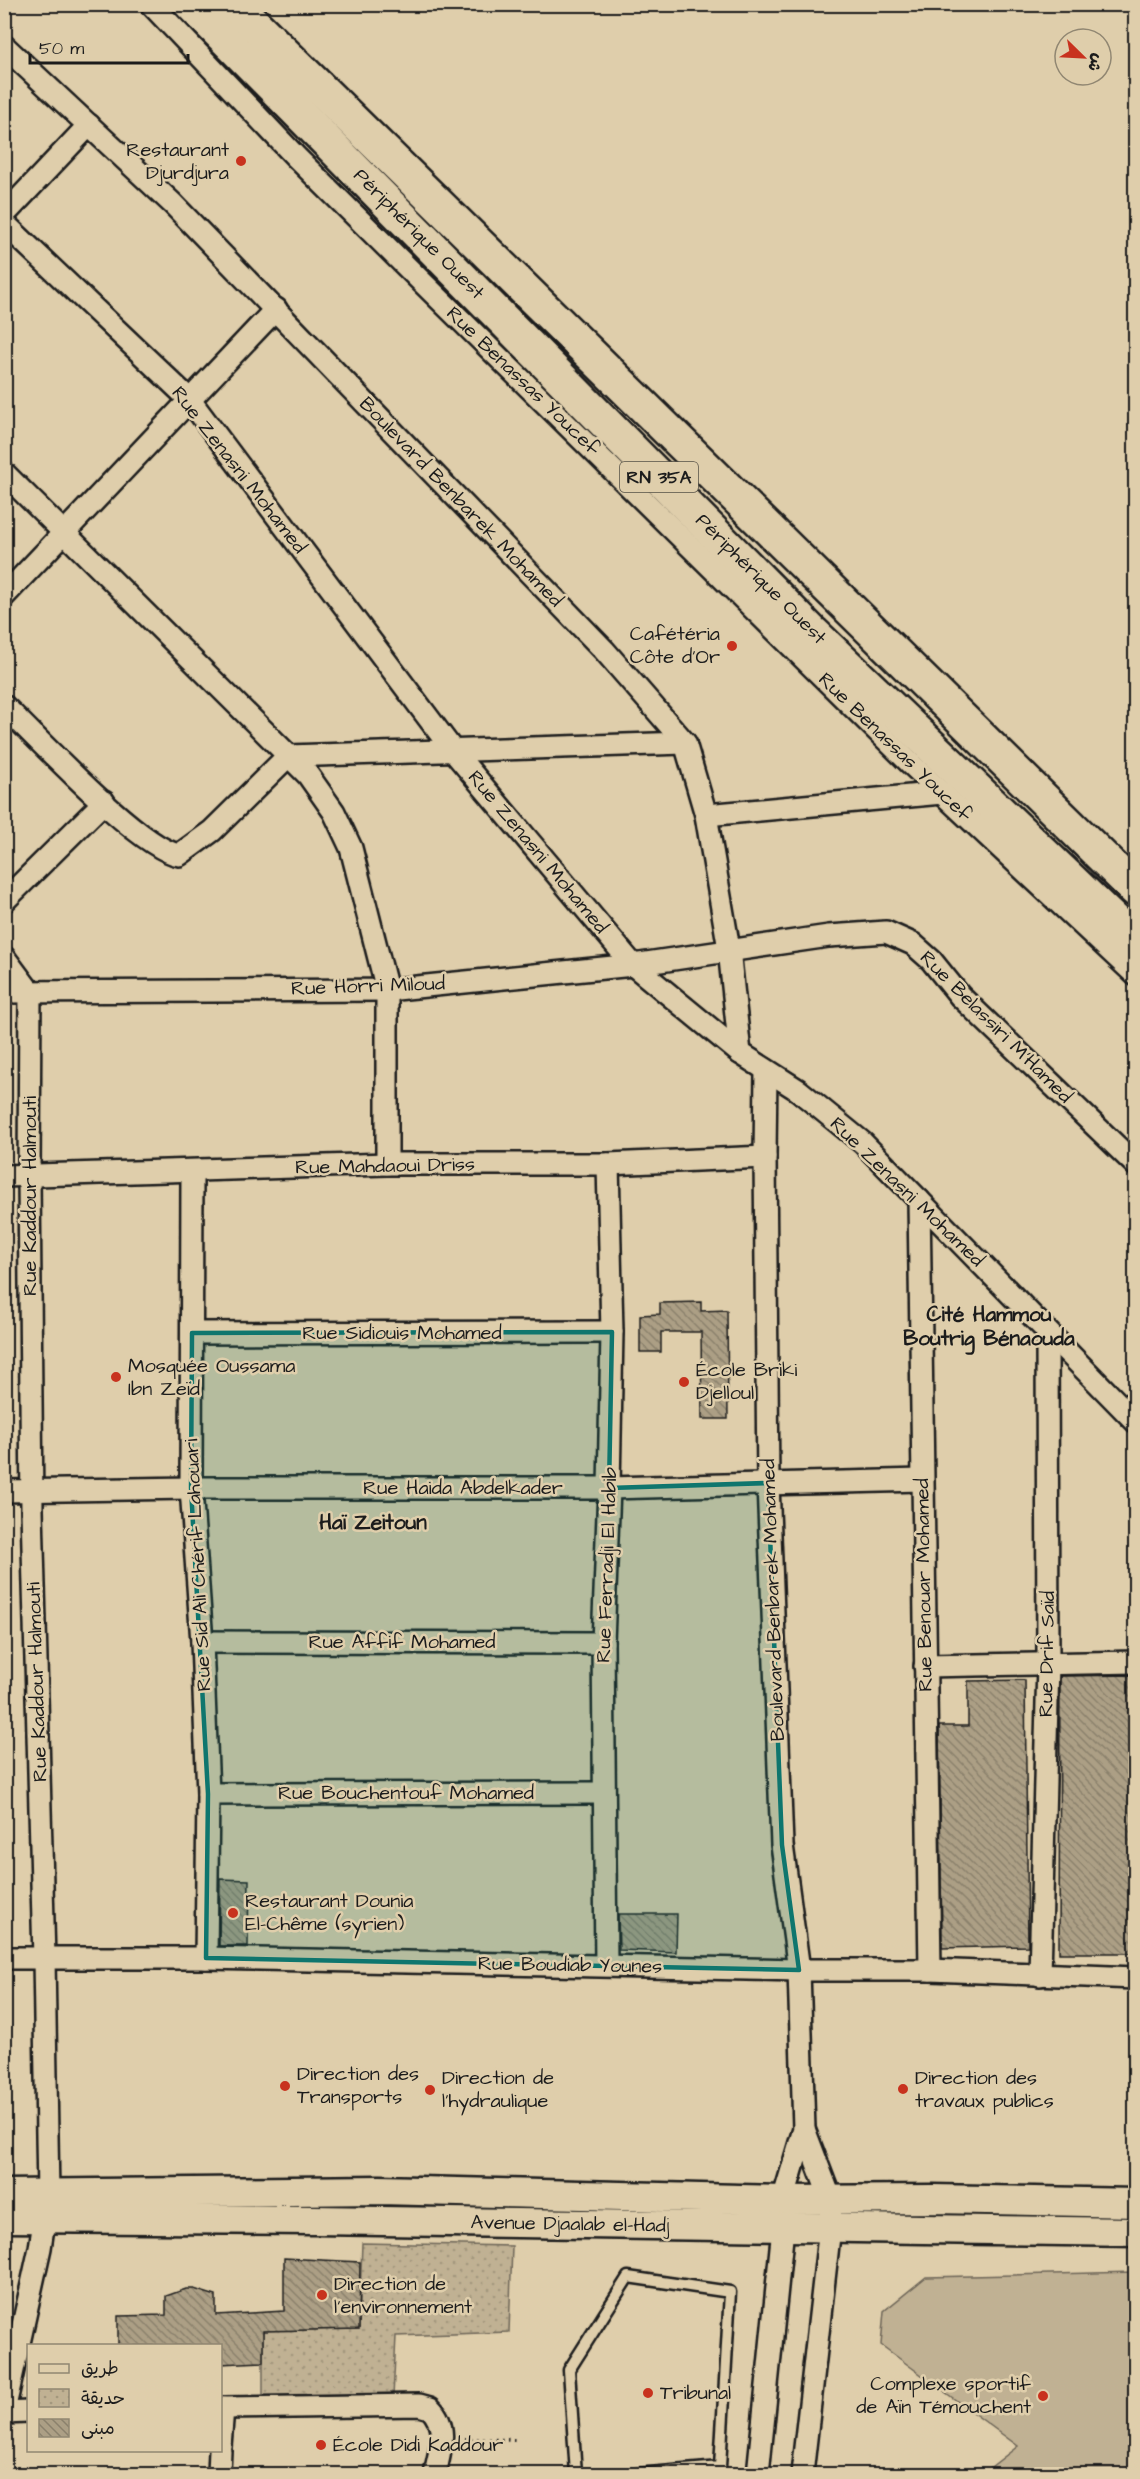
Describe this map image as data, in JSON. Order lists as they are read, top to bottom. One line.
{"streets":{"highway":["Périphérique Ouest","RN 35A"],"main road":["Avenue Djaalab el-Hadj"],"street":["Rue Benassas Youcef","Rue Zenasni Mohamed","Boulevard Benbarek Mohamed","Rue Horri Miloud","Rue Belassiri M'Hamed","Rue Mahdaoui Driss","Rue Kaddour Halmouti","Rue Sidiouis Mohamed","Rue Haida Abdelkader","Rue Sid Ali Chérif Lahouari","Rue Ferradji El Habib","Rue Benouar Mohamed","Rue Affif Mohamed","Rue Drif Saïd","Rue Bouchentouf Mohamed","Rue Boudiab Younes"]},"crossings":[["Rue Zenasni Mohamed","Boulevard Benbarek Mohamed"],["Rue Zenasni Mohamed","Rue Horri Miloud"],["Rue Zenasni Mohamed","Rue Benouar Mohamed"],["Rue Zenasni Mohamed","Rue Drif Saïd"],["Boulevard Benbarek Mohamed","Rue Horri Miloud"],["Boulevard Benbarek Mohamed","Rue Belassiri M'Hamed"],["Boulevard Benbarek Mohamed","Rue Mahdaoui Driss"],["Boulevard Benbarek Mohamed","Rue Haida Abdelkader"],["Boulevard Benbarek Mohamed","Rue Boudiab Younes"],["Boulevard Benbarek Mohamed","Avenue Djaalab el-Hadj"],["Rue Horri Miloud","Rue Belassiri M'Hamed"],["Rue Horri Miloud","Rue Kaddour Halmouti"],["Rue Mahdaoui Driss","Rue Kaddour Halmouti"],["Rue Mahdaoui Driss","Rue Sid Ali Chérif Lahouari"],["Rue Mahdaoui Driss","Rue Ferradji El Habib"],["Rue Kaddour Halmouti","Rue Haida Abdelkader"],["Rue Kaddour Halmouti","Rue Boudiab Younes"],["Rue Kaddour Halmouti","Avenue Djaalab el-Hadj"],["Rue Sidiouis Mohamed","Rue Sid Ali Chérif Lahouari"],["Rue Sidiouis Mohamed","Rue Ferradji El Habib"],["Rue Haida Abdelkader","Rue Sid Ali Chérif Lahouari"],["Rue Haida Abdelkader","Rue Ferradji El Habib"],["Rue Haida Abdelkader","Rue Benouar Mohamed"],["Rue Sid Ali Chérif Lahouari","Rue Affif Mohamed"],["Rue Sid Ali Chérif Lahouari","Rue Bouchentouf Mohamed"],["Rue Sid Ali Chérif Lahouari","Rue Boudiab Younes"],["Rue Ferradji El Habib","Rue Affif Mohamed"],["Rue Ferradji El Habib","Rue Bouchentouf Mohamed"],["Rue Ferradji El Habib","Rue Boudiab Younes"],["Rue Benouar Mohamed","Rue Boudiab Younes"],["Rue Drif Saïd","Rue Boudiab Younes"]],"districts":["Cité Hammou Boutrig Bénaouda","Haï Zeitoun"],"places":["Restaurant Djurdjura","Cafétéria Côte d'Or","Mosquée Oussama Ibn Zeïd","École Briki Djelloul","Restaurant Dounia El-Chême (syrien)","Direction des Transports","Direction des travaux publics","Direction de l'hydraulique","Direction de l'environnement","Tribunal","Complexe sportif de Aïn Témouchent","École Didi Kaddour"],"legend":["طريق","حديقة","مبنى"],"scale_bar":"50 m","north":"bottom right"}
